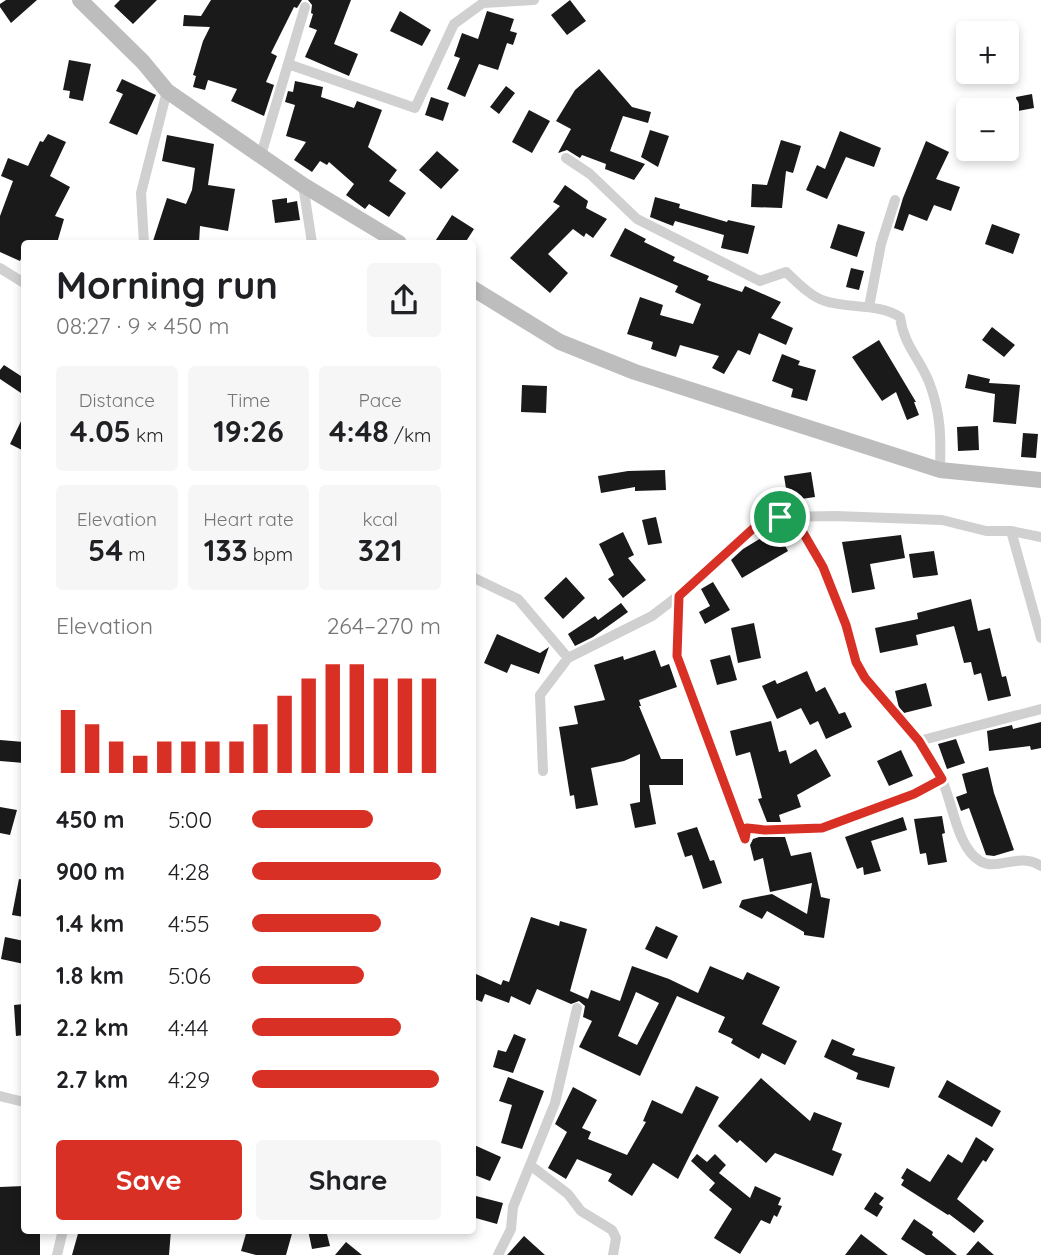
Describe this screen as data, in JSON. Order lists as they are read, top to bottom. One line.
{"page":{"map_buttons":["+","−"],"heading":["Morning run","08:27 · 9 × 450 m"],"stats":[["Distance","4.05 km"],["Time","19:26"],["Pace","4:48 /km"],["Elevation","54 m"],["Heart rate","133 bpm"],["kcal","321"]],"chart":["Elevation","264–270 m"],"list":[{"name":"450 m","note":"5:00"},{"name":"900 m","note":"4:28"},{"name":"1.4 km","note":"4:55"},{"name":"1.8 km","note":"5:06"},{"name":"2.2 km","note":"4:44"},{"name":"2.7 km","note":"4:29"}],"buttons":["Save","Share"]}}
